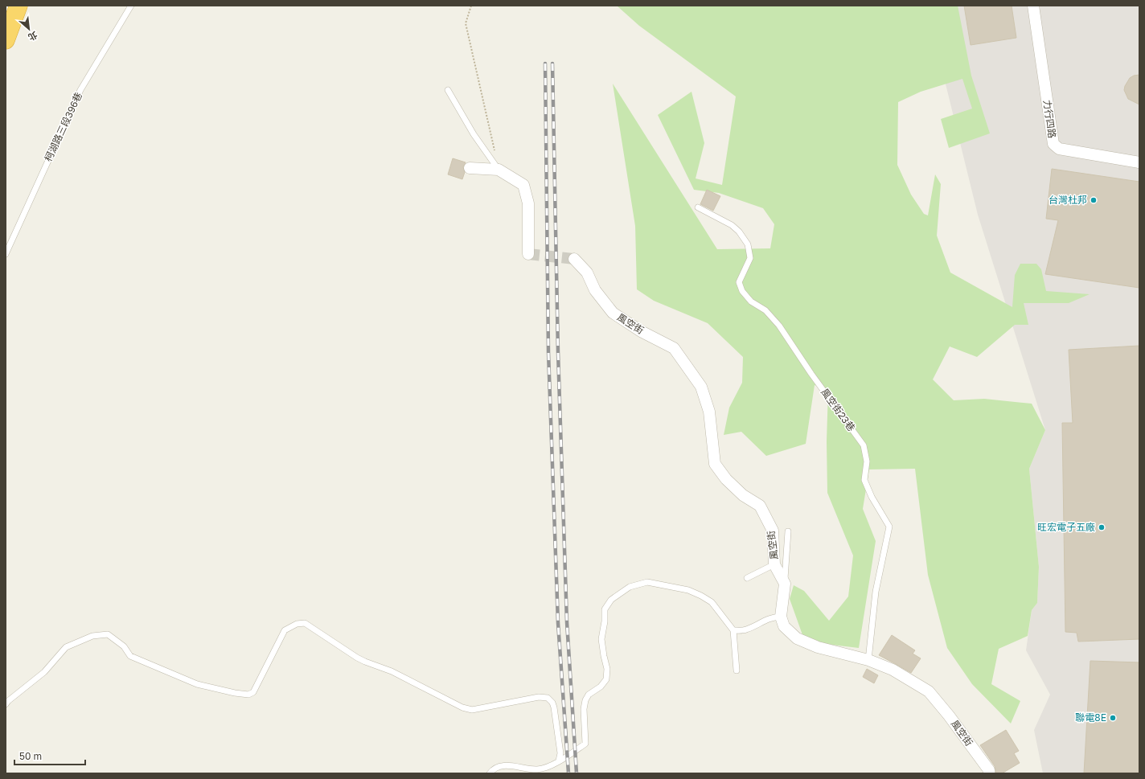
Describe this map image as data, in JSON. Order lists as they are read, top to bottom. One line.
{"streets":{"street":["力行四路","風空街"],"lane":["柯湖路三段396巷","風空街23巷"]},"crossings":[["風空街","風空街23巷"]],"places":["台灣杜邦","旺宏電子五廠","聯電8E"],"scale_bar":"50 m","north":"bottom right"}
